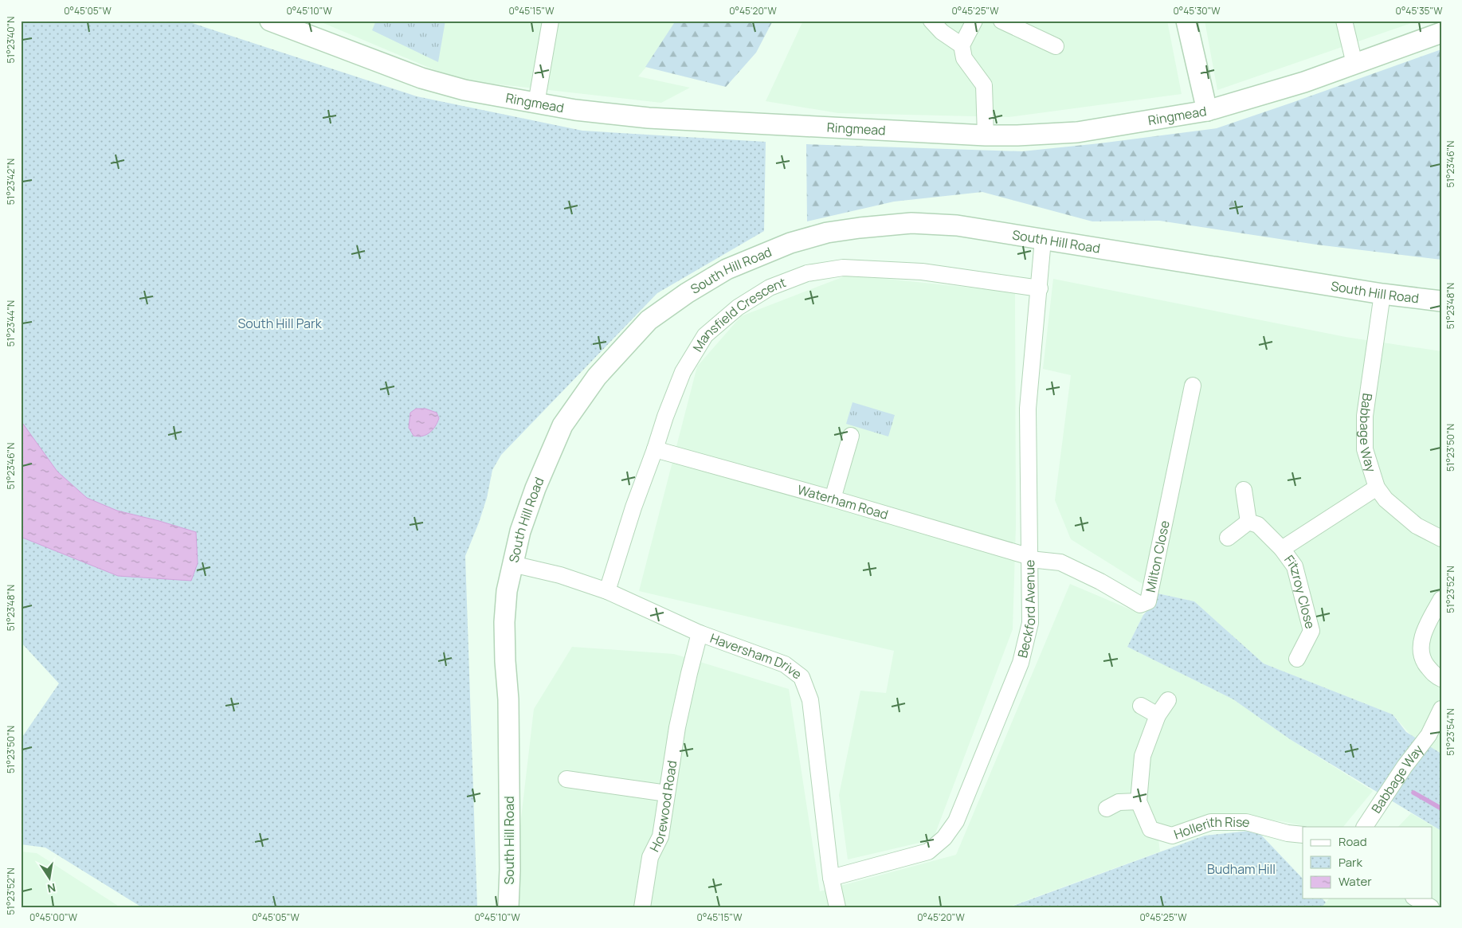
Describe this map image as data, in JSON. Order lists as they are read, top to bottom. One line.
{"streets":{"street":["Ringmead","South Hill Road","Mansfield Crescent","Babbage Way","Waterham Road","Milton Close","Fitzroy Close","Beckford Avenue","Haversham Drive","Horewood Road","Hollerith Rise"]},"crossings":[["South Hill Road","Babbage Way"],["South Hill Road","Beckford Avenue"],["South Hill Road","Haversham Drive"],["Mansfield Crescent","Waterham Road"],["Mansfield Crescent","Beckford Avenue"],["Mansfield Crescent","Haversham Drive"],["Babbage Way","Fitzroy Close"],["Waterham Road","Milton Close"],["Waterham Road","Beckford Avenue"],["Milton Close","Beckford Avenue"],["Beckford Avenue","Haversham Drive"],["Haversham Drive","Horewood Road"]],"parks":["South Hill Park","Budham Hill"],"legend":["Road","Park","Water"],"north":"bottom","coordinates":["0°45'05\"W","0°45'10\"W","0°45'15\"W","0°45'20\"W","0°45'25\"W","0°45'30\"W","0°45'35\"W","51°23'40\"N","51°23'46\"N","51°23'42\"N","51°23'48\"N","51°23'44\"N","51°23'50\"N","51°23'52\"N","51°23'54\"N","0°45'00\"W"]}
